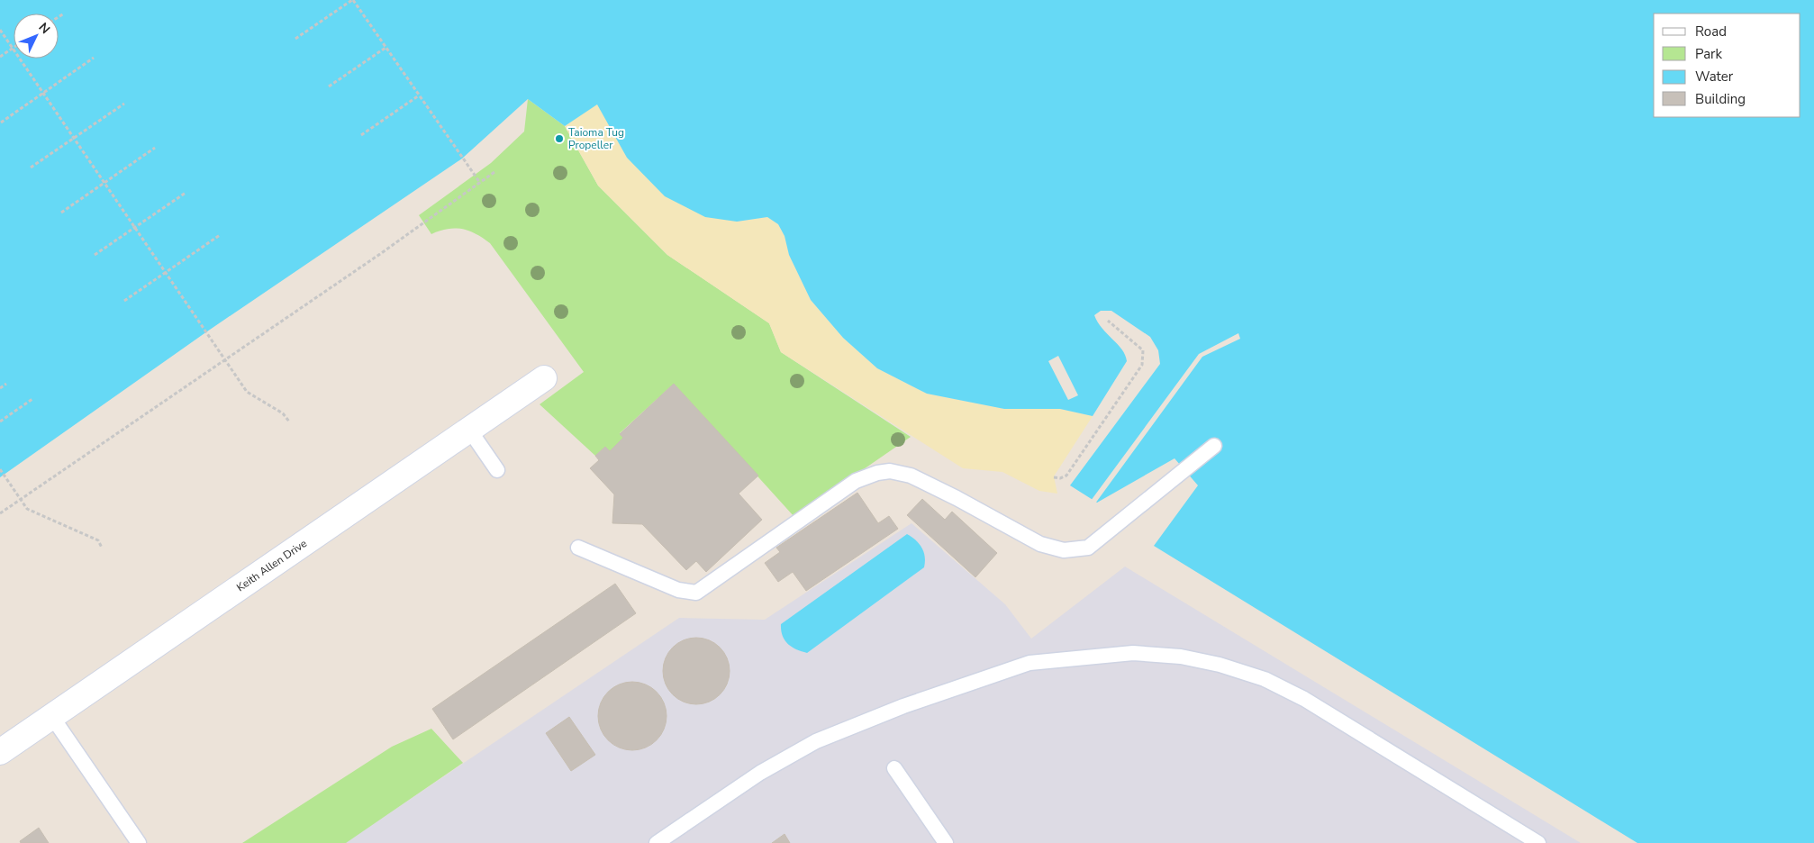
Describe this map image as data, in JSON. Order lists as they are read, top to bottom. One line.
{"streets":{"street":["Keith Allen Drive"]},"places":["Taioma Tug Propeller"],"legend":["Road","Park","Water","Building"],"north":"top right"}
